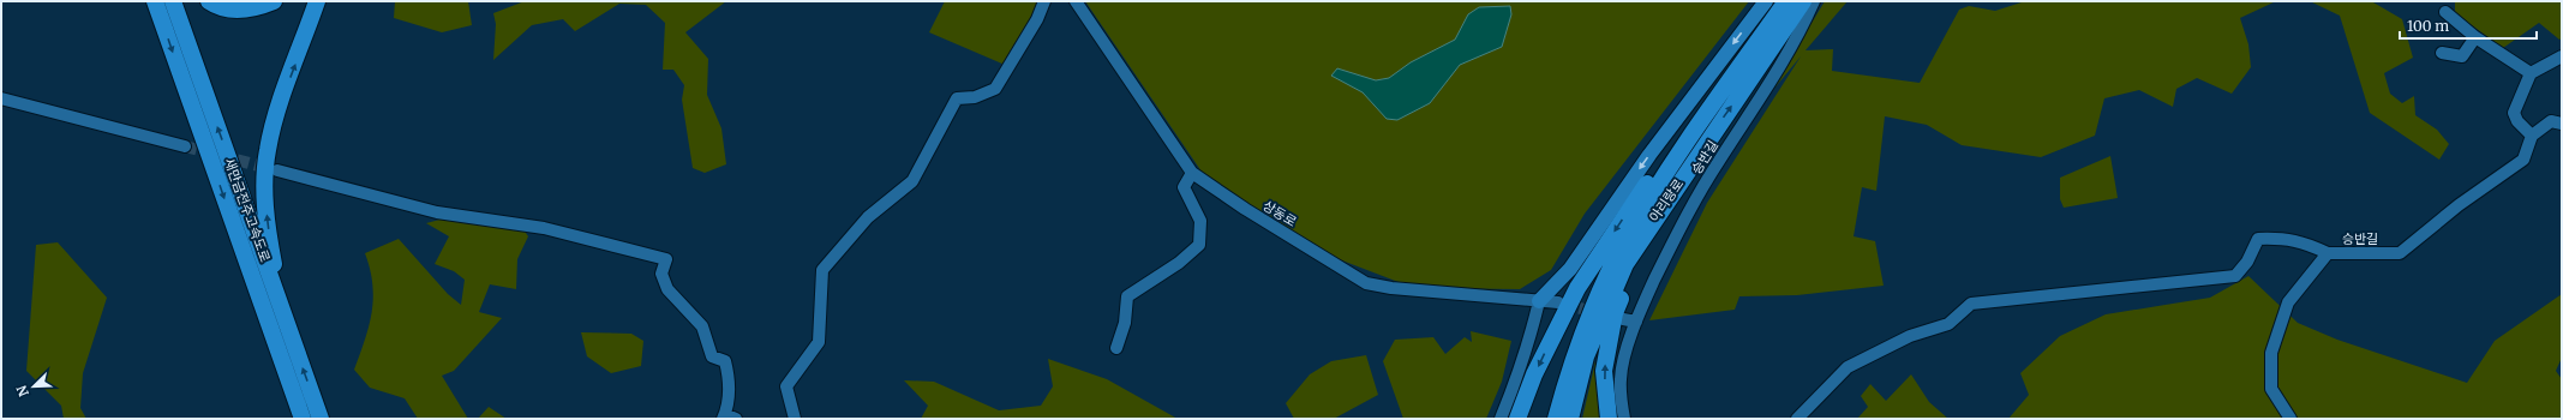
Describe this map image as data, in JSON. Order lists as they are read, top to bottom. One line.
{"streets":{"highway":["아리랑로","새만금전주고속도로"],"street":["승반길","상동로"]},"scale_bar":"100 m","north":"bottom left"}
